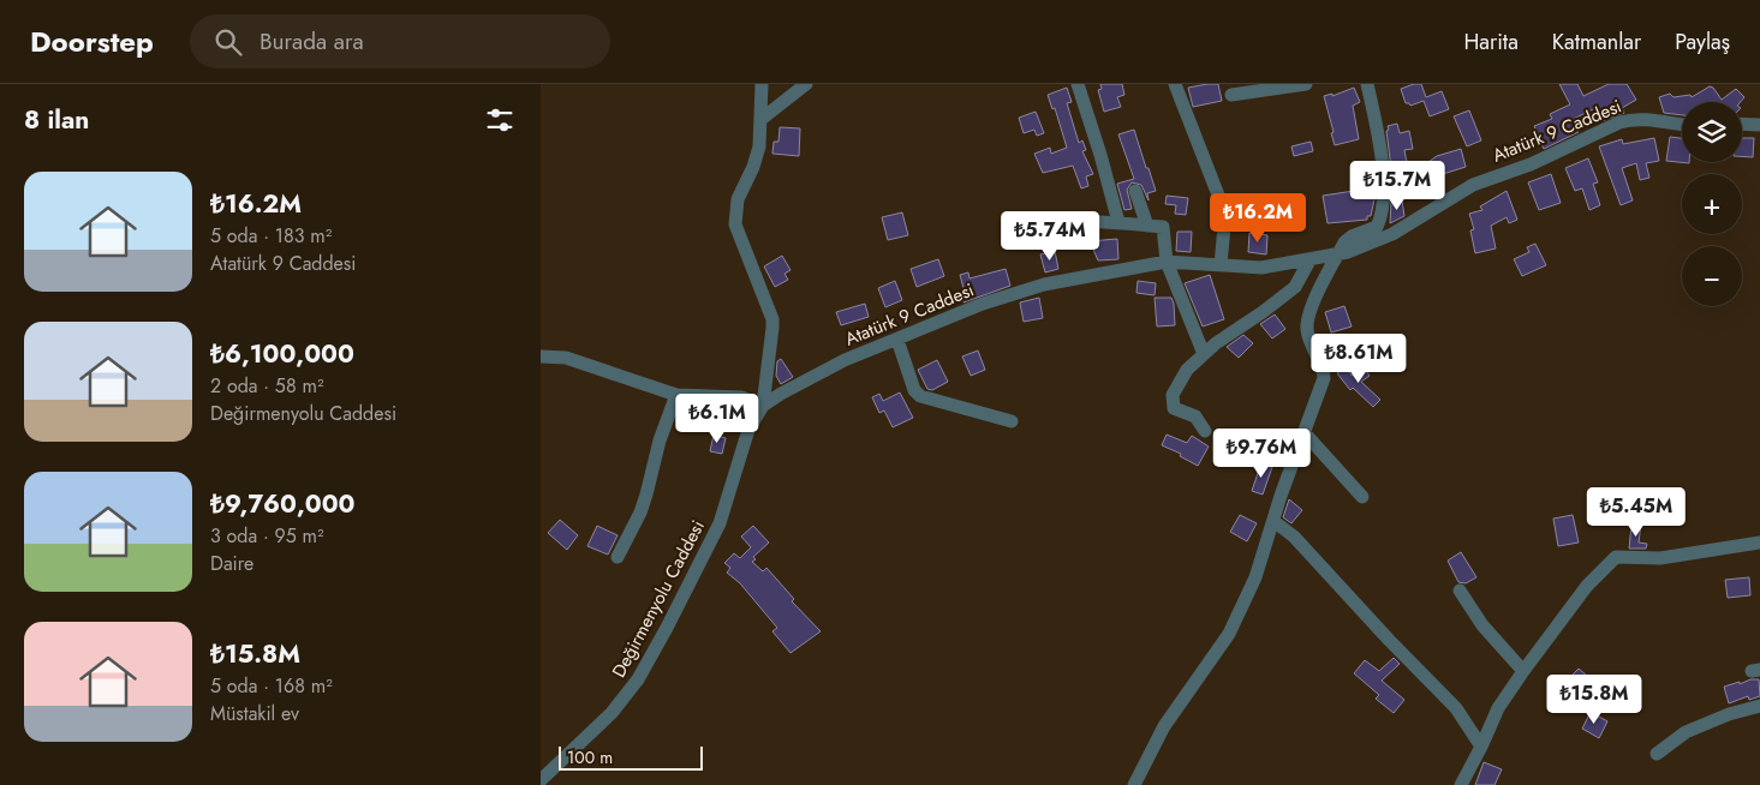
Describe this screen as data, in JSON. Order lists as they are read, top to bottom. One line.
{"streets":{"street":["Atatürk 9 Caddesi","Değirmenyolu Caddesi"]},"crossings":[["Atatürk 9 Caddesi","Değirmenyolu Caddesi"]],"scale_bar":"100 m","page":{"header":"Doorstep","search":"Burada ara","nav":["Harita","Katmanlar","Paylaş"],"heading":"8 ilan","map_buttons":["+","−"],"list":[{"name":"₺16.2M","note":"5 oda · 183 m² · Atatürk 9 Caddesi"},{"name":"₺6,100,000","note":"2 oda · 58 m² · Değirmenyolu Caddesi"},{"name":"₺9,760,000","note":"3 oda · 95 m² · Daire"},{"name":"₺15.8M","note":"5 oda · 168 m² · Müstakil ev"}],"price":["₺15.7M","₺16.2M","₺5.74M","₺8.61M","₺6.1M","₺9.76M","₺5.45M","₺15.8M"],"scale":"100 m"}}
